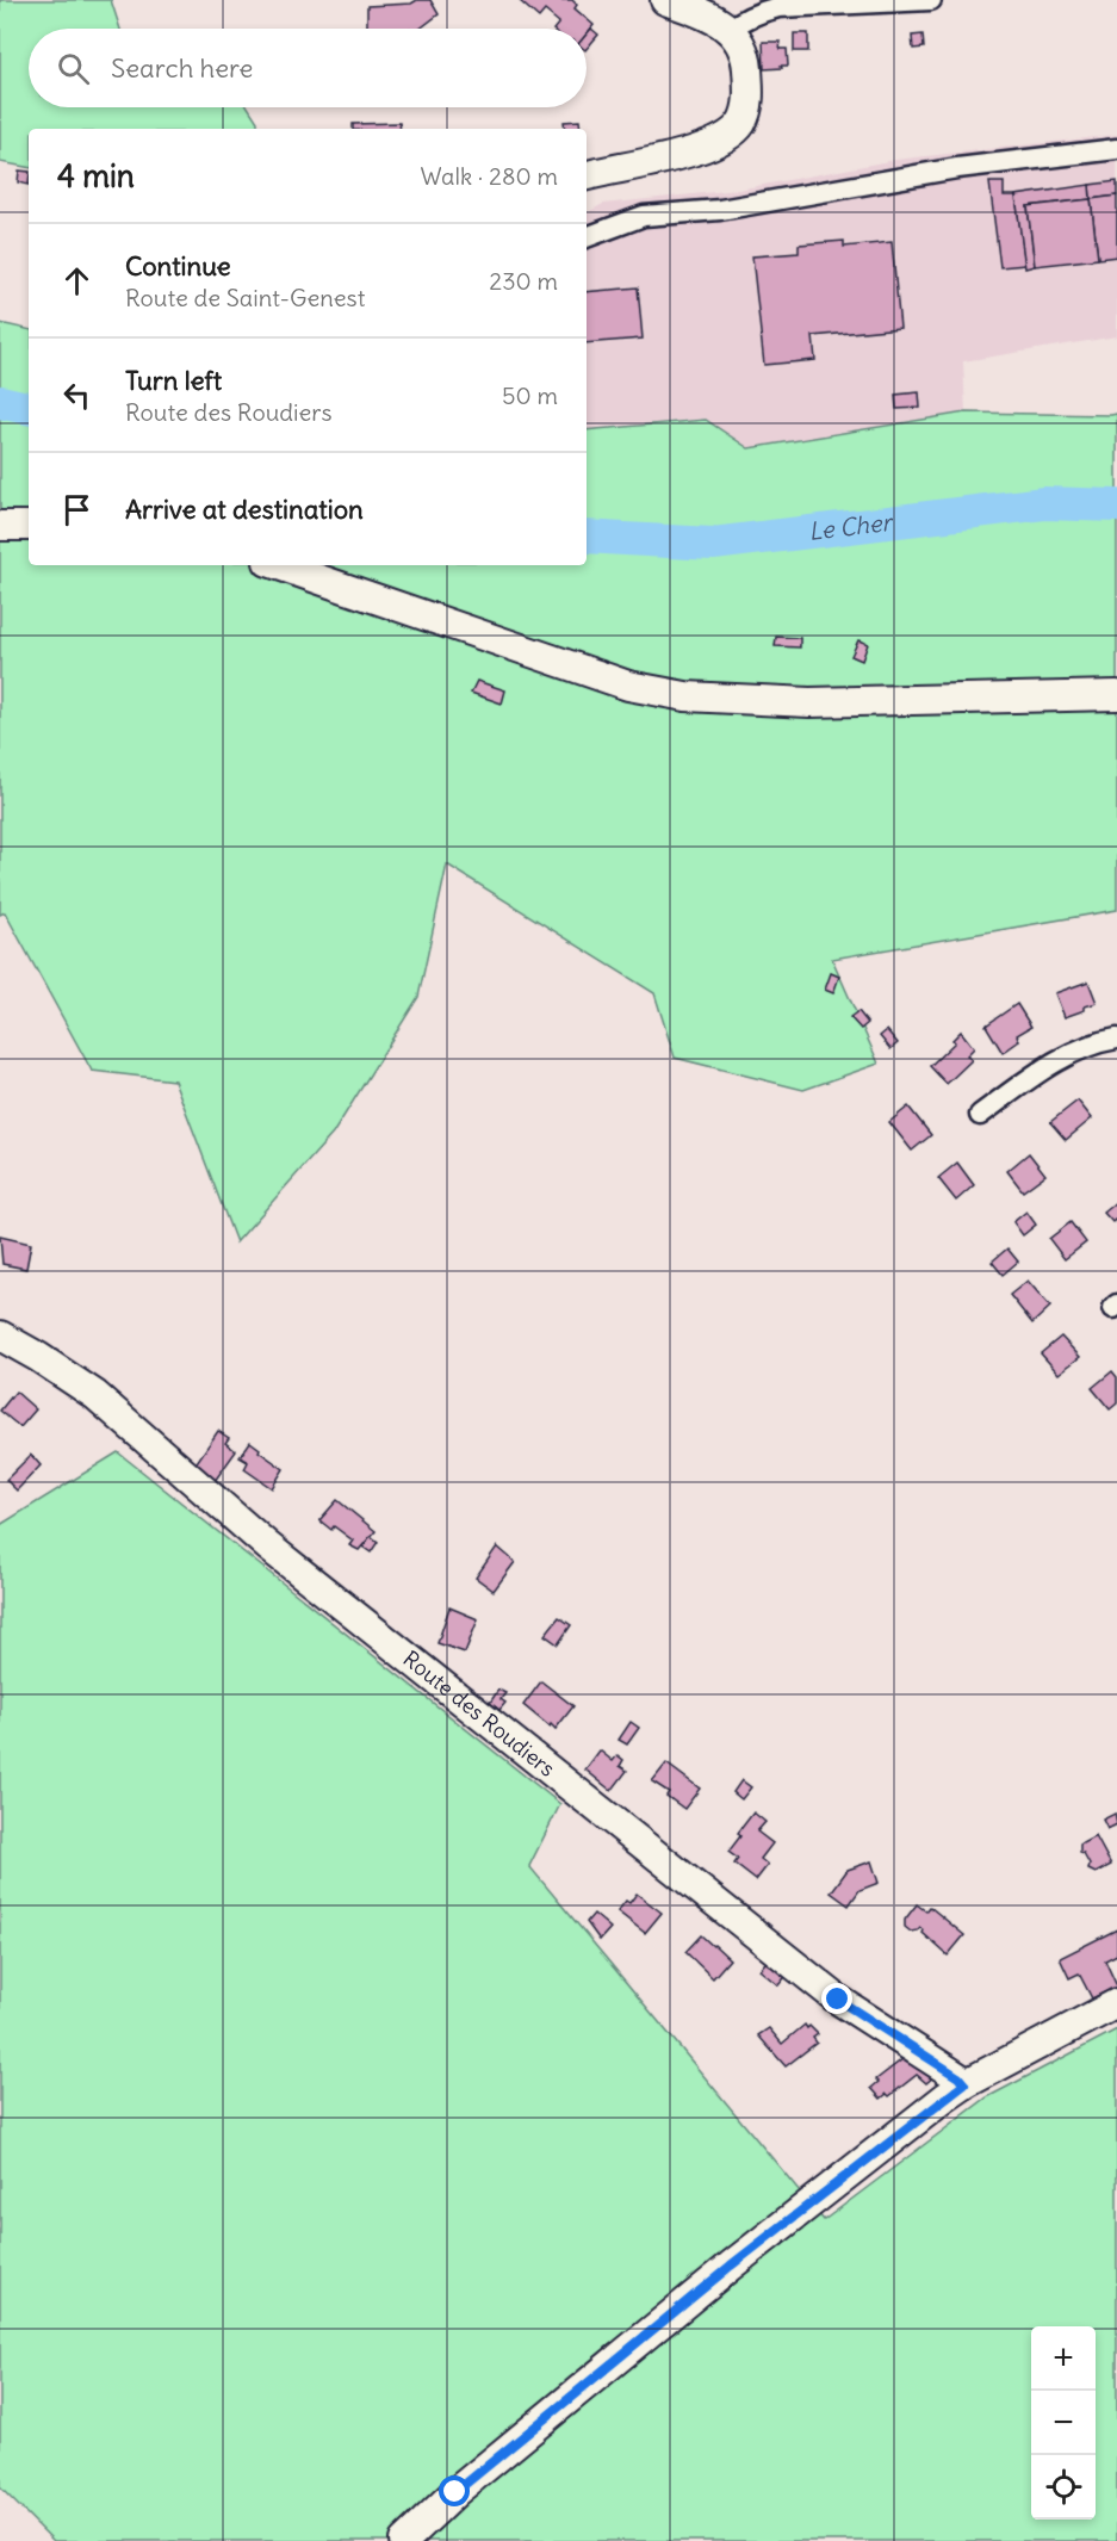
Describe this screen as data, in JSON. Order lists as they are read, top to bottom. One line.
{"streets":{"street":["Route des Roudiers"]},"water":["Le Cher"],"page":{"search":"Search here","heading":["4 min","Walk · 280 m"],"list":[["Continue","Route de Saint-Genest","230 m"],["Turn left","Route des Roudiers","50 m"],"Arrive at destination"],"map_buttons":["+","−"]}}
